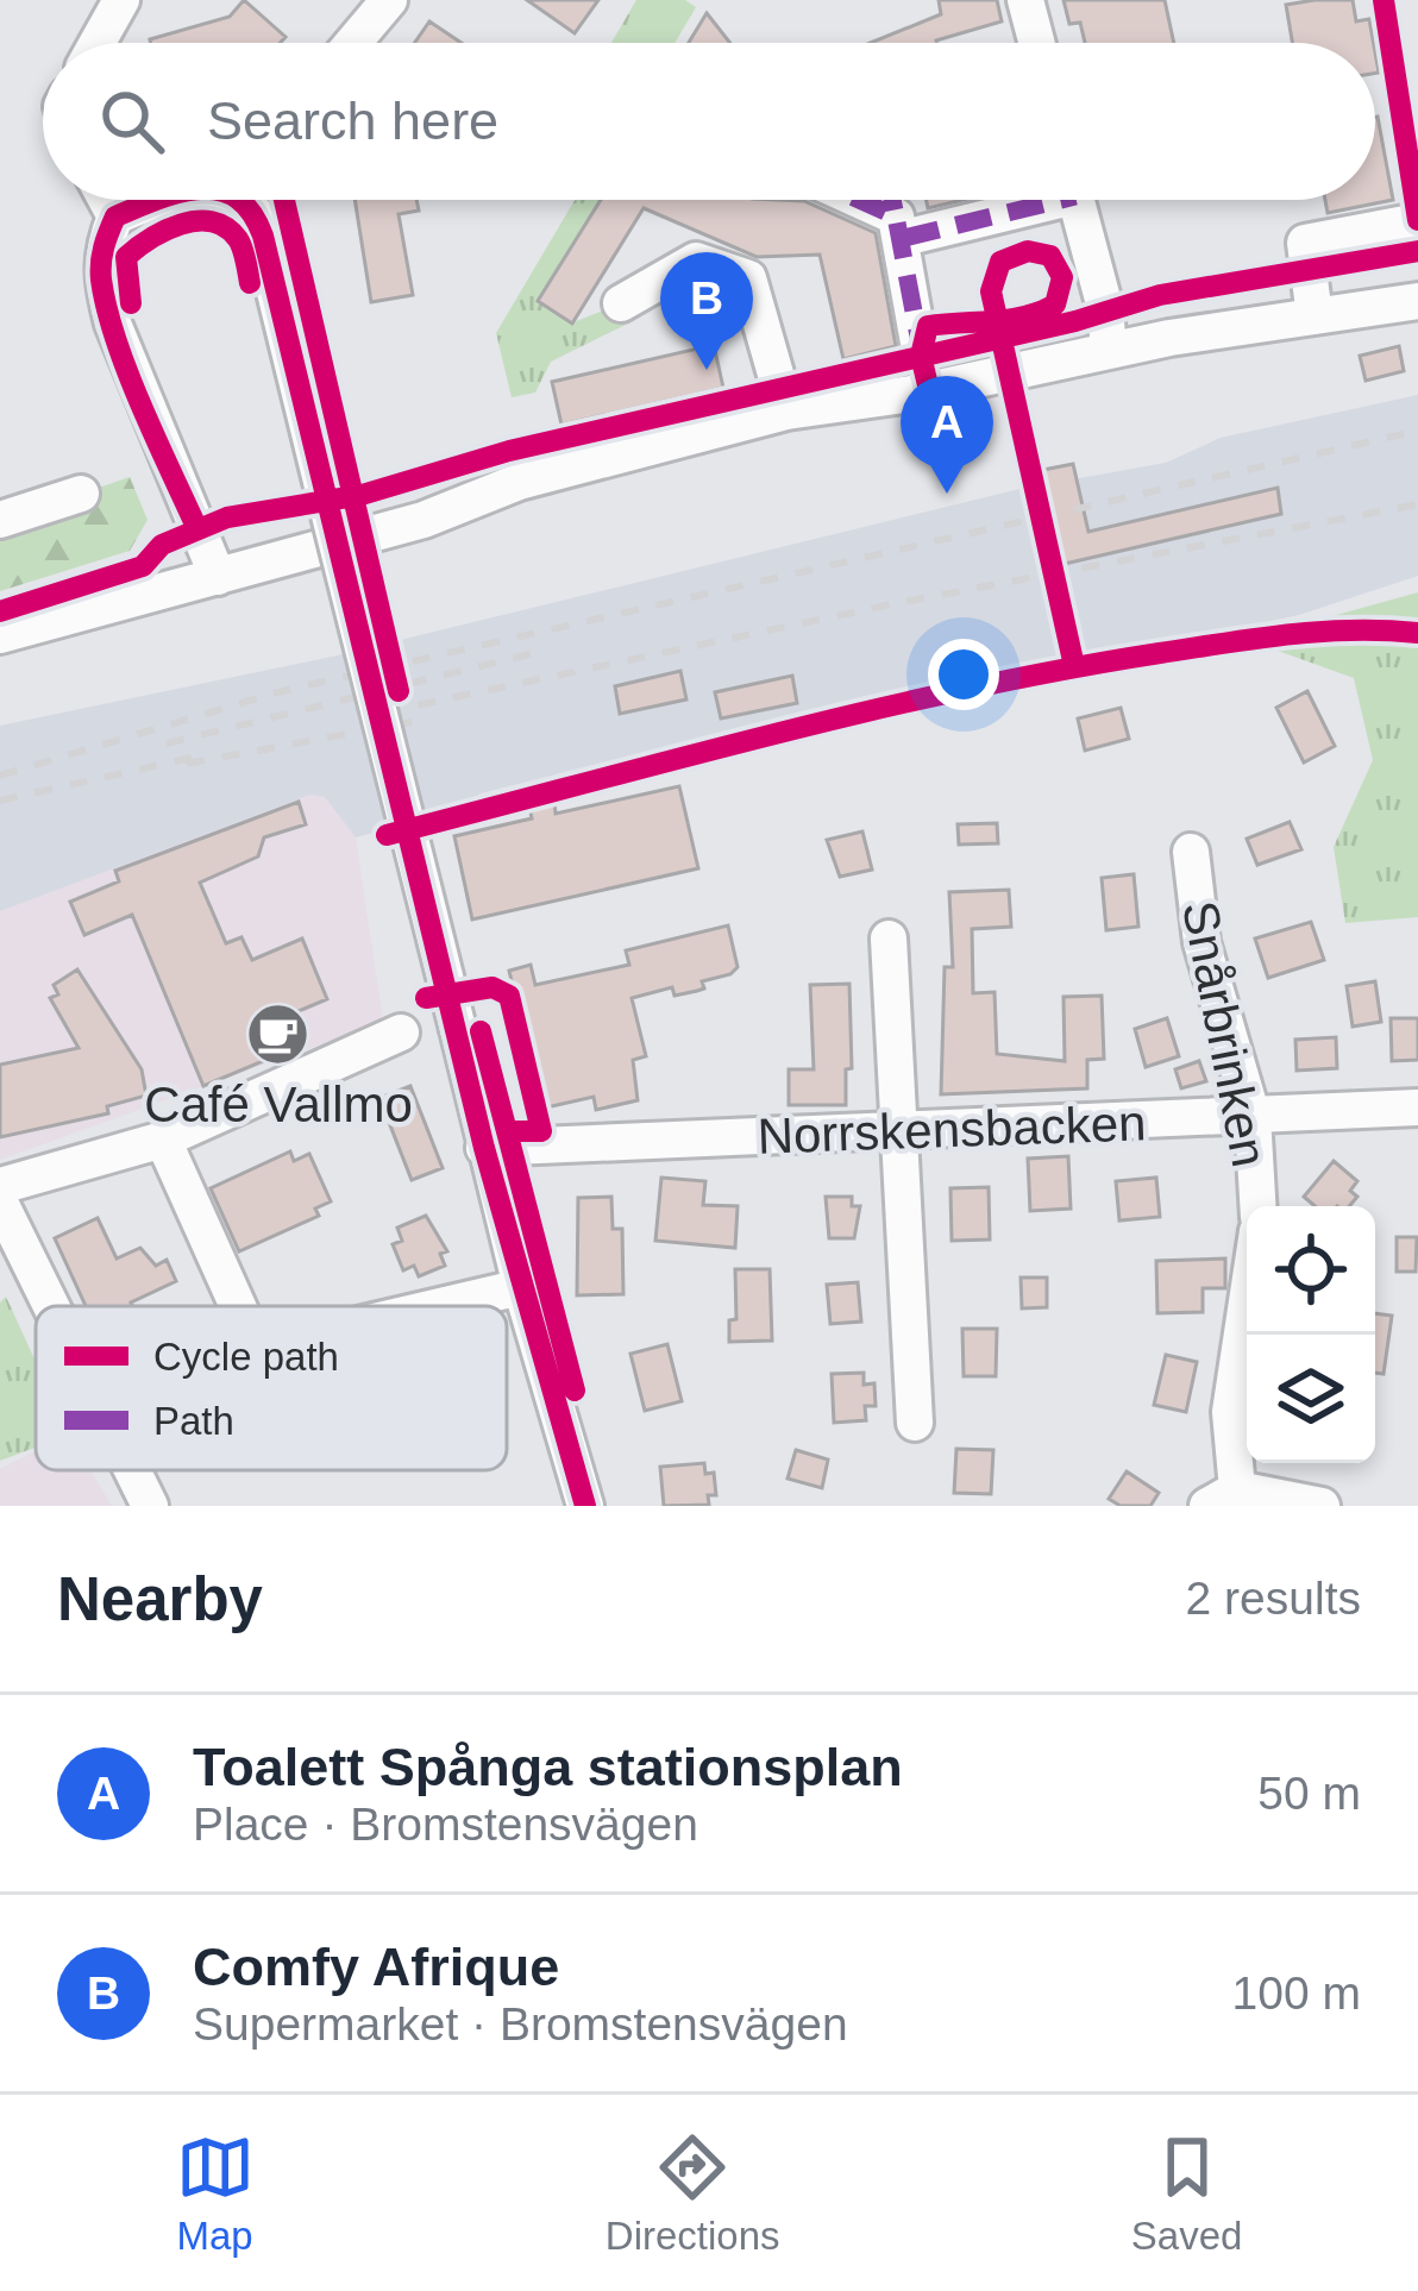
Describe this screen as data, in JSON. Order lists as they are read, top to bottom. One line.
{"streets":{"street":["Snårbrinken","Norrskensbacken"]},"crossings":[["Snårbrinken","Norrskensbacken"]],"places":{"cafe":["Café Vallmo"]},"legend":["Cycle path","Path"],"page":{"search":"Search here","pins":["B","A"],"heading":["Nearby","2 results"],"list":[{"mark":"A","name":"Toalett Spånga stationsplan","note":"Place · Bromstensvägen","value":"50 m"},{"mark":"B","name":"Comfy Afrique","note":"Supermarket · Bromstensvägen","value":"100 m"}],"nav":["Map","Directions","Saved"]}}
